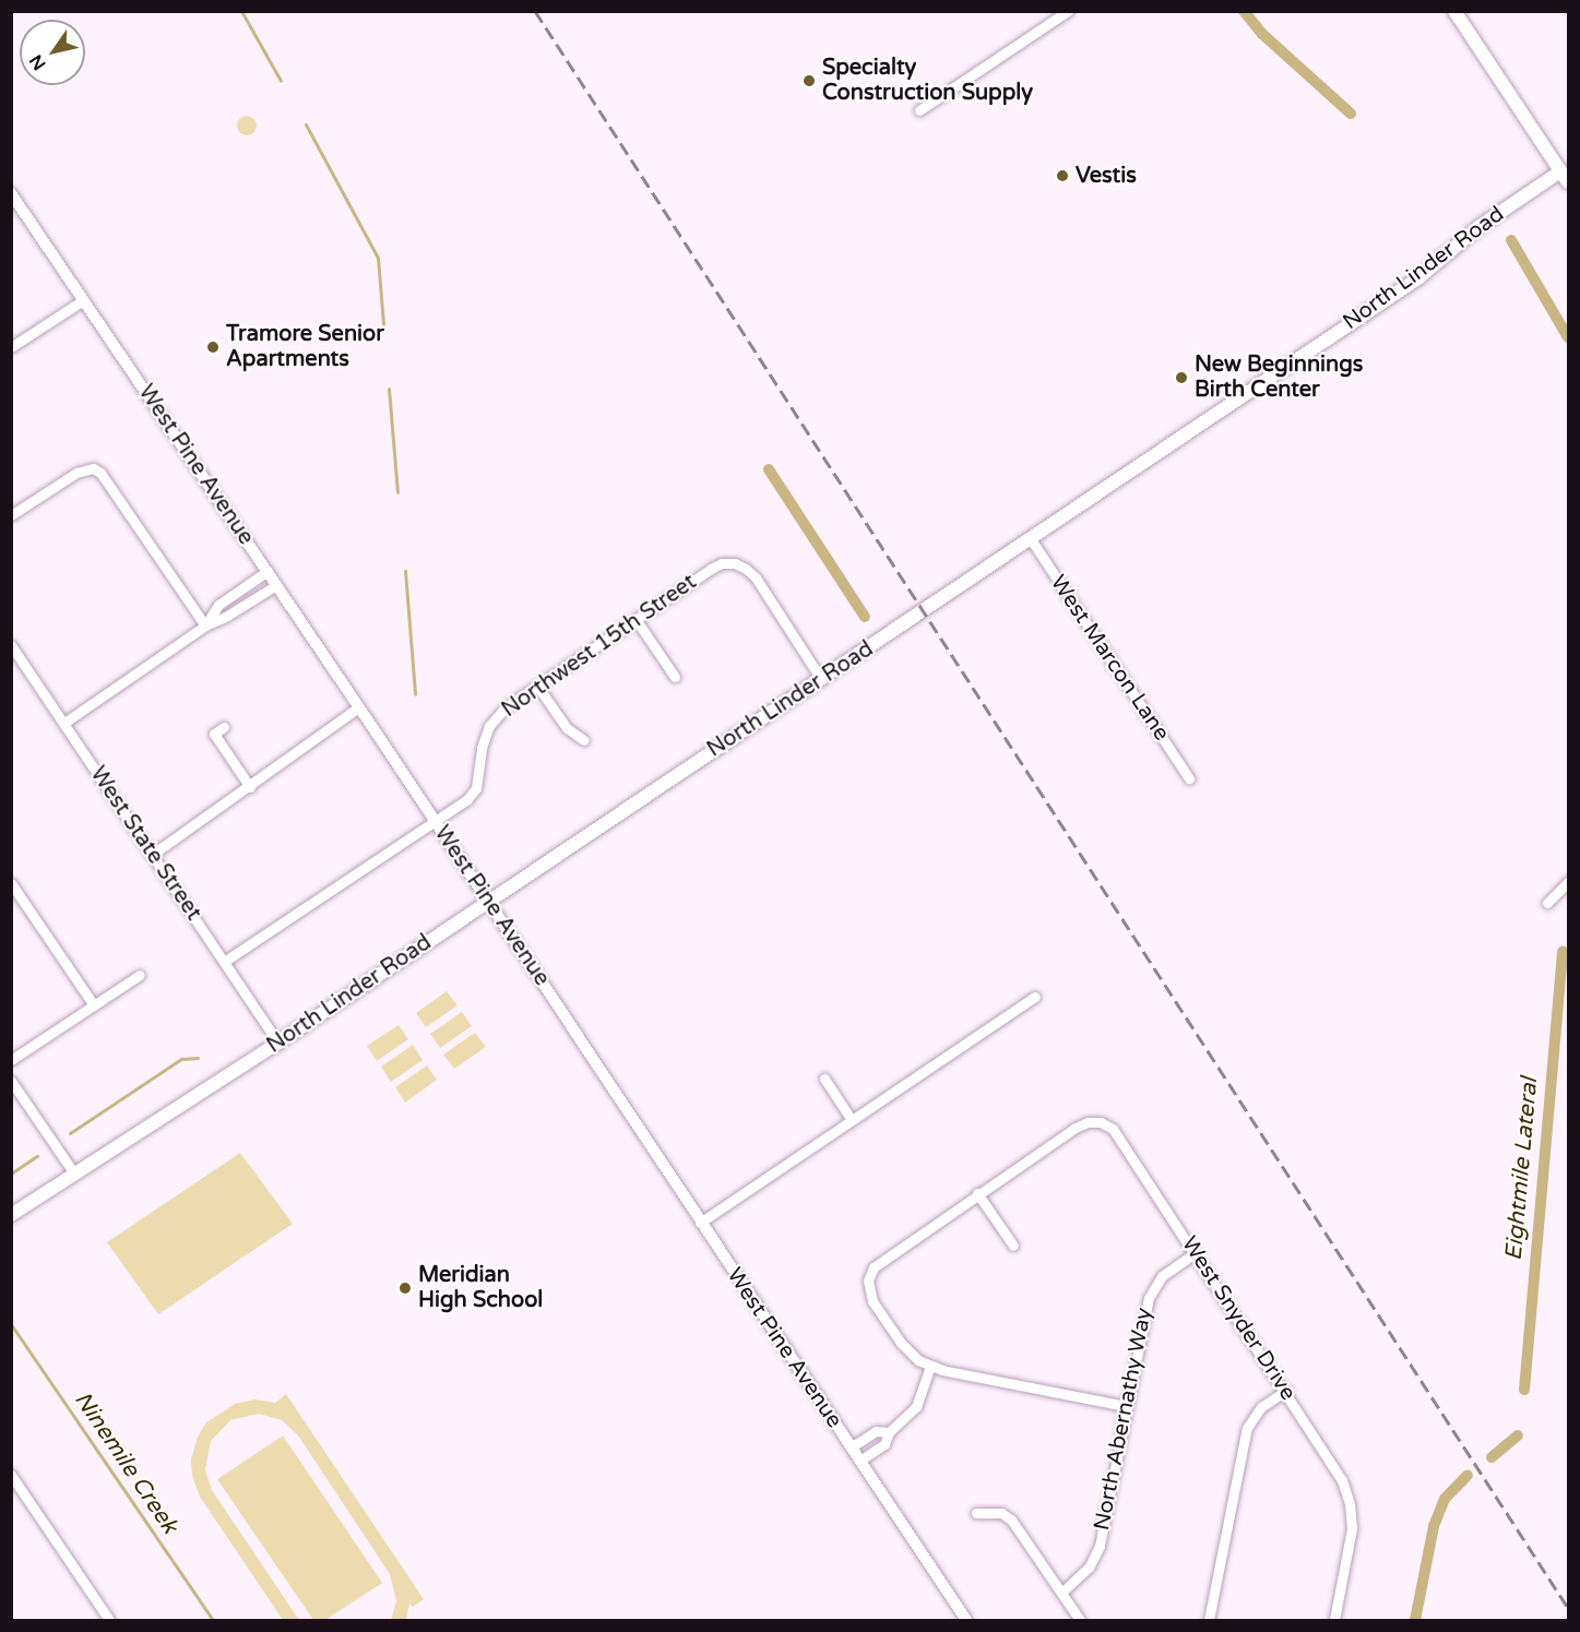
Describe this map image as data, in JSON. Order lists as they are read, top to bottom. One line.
{"streets":{"main road":["North Linder Road"],"street":["West Pine Avenue","Northwest 15th Street","West Marcon Lane","West State Street","West Snyder Drive","North Abernathy Way"]},"crossings":[["North Linder Road","West Pine Avenue"],["North Linder Road","Northwest 15th Street"],["North Linder Road","West Marcon Lane"],["North Linder Road","West State Street"],["West Snyder Drive","North Abernathy Way"]],"water":["Eightmile Lateral","Ninemile Creek"],"places":["Specialty Construction Supply","Vestis","Tramore Senior Apartments","New Beginnings Birth Center","Meridian High School"],"north":"bottom left"}
